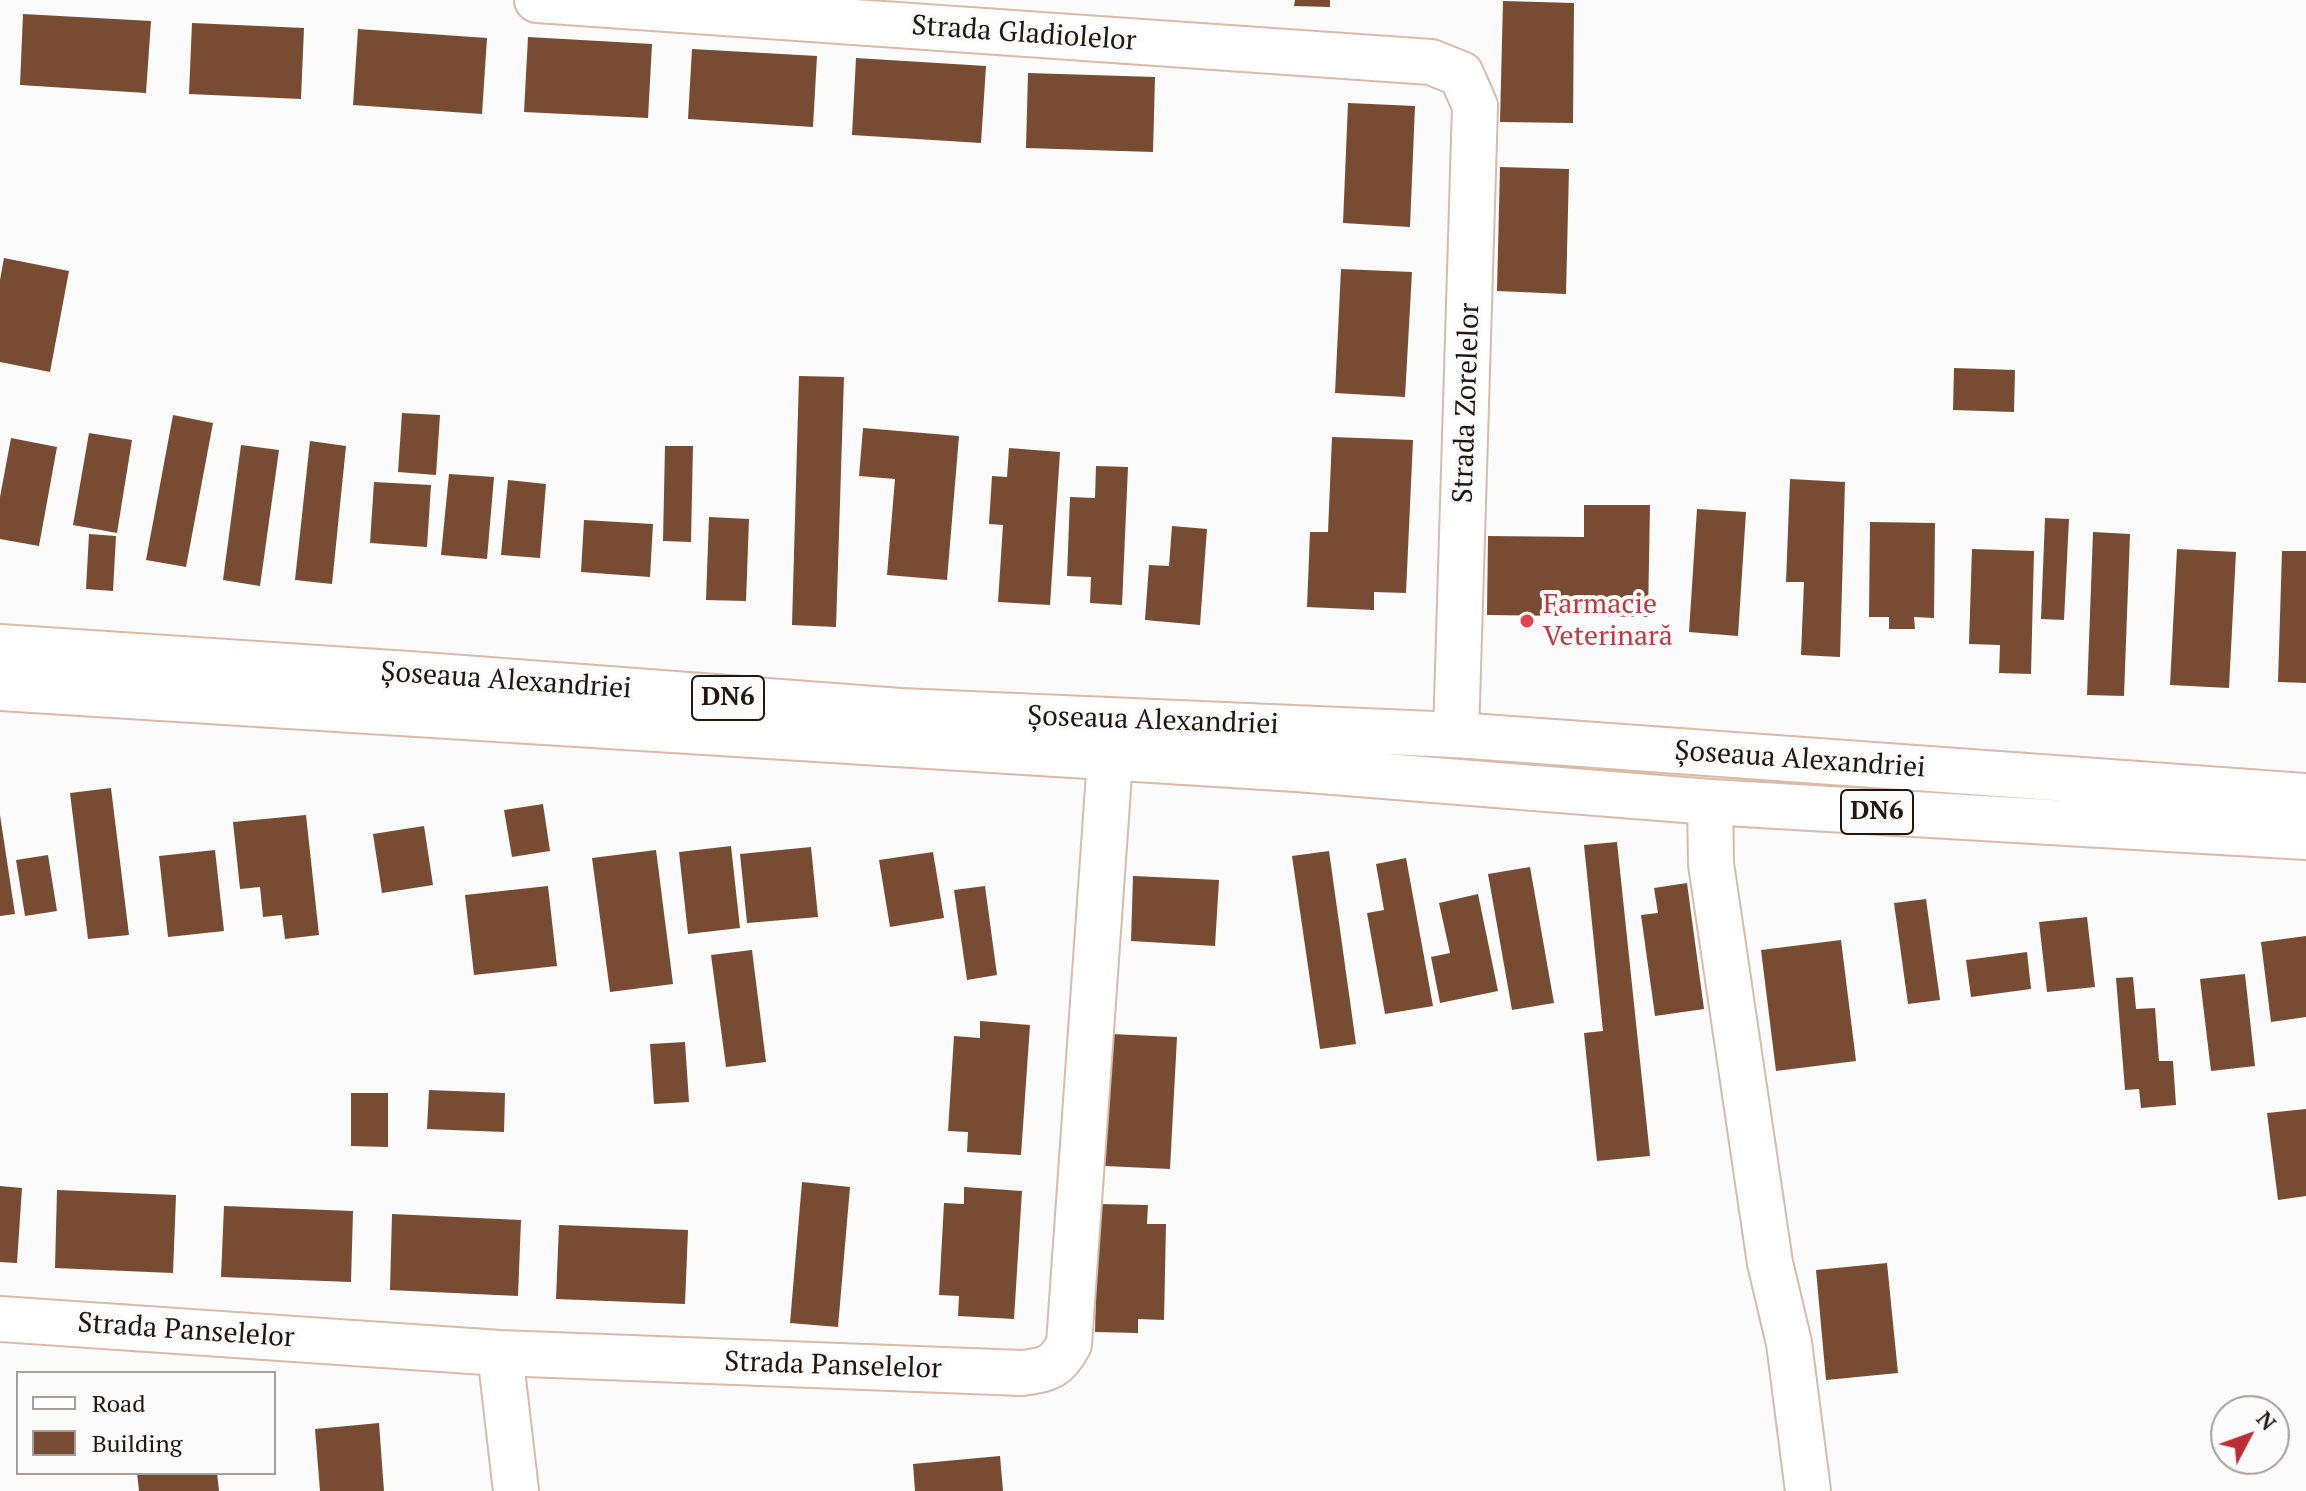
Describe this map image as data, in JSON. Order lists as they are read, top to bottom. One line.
{"streets":{"main road":["Strada Gladiolelor","Strada Zorelelor","Șoseaua Alexandriei","DN6","Strada Panselelor"]},"crossings":[["Strada Gladiolelor","Strada Zorelelor"],["Strada Zorelelor","Șoseaua Alexandriei"],["Șoseaua Alexandriei","Strada Panselelor"]],"places":["Farmacie Veterinară"],"legend":["Road","Building"],"north":"top right"}
